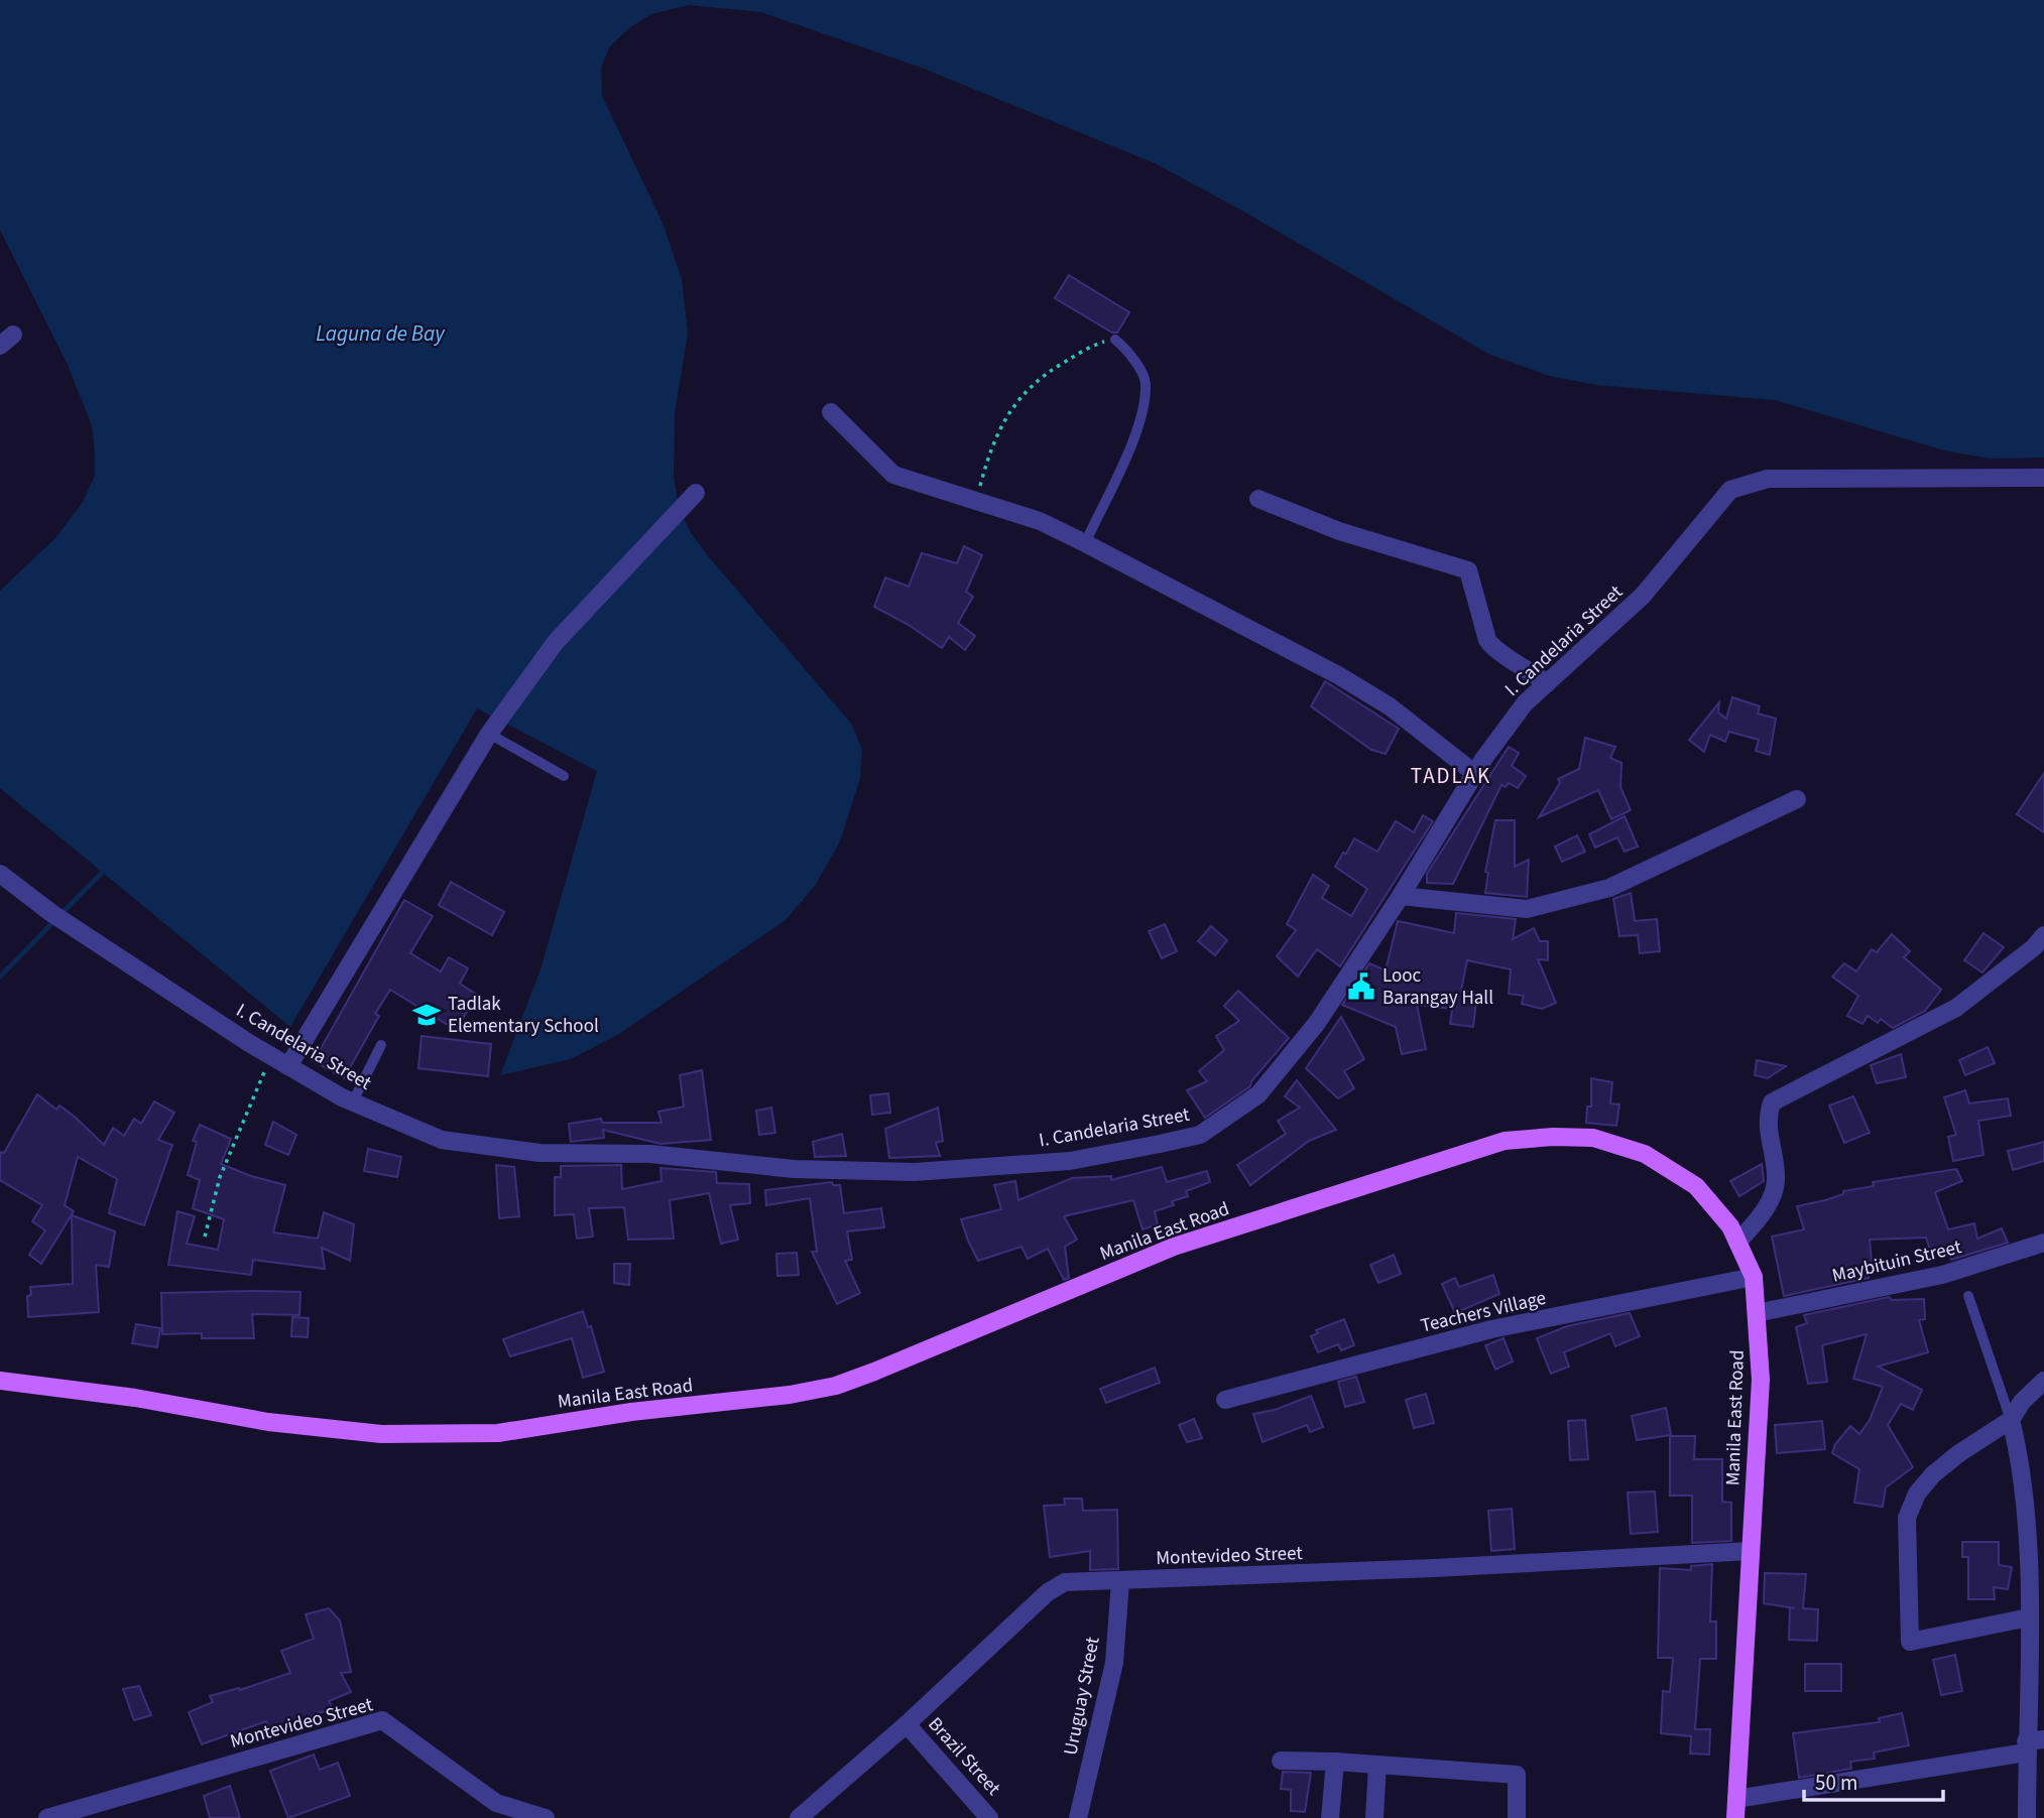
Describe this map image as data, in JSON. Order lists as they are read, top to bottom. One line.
{"streets":{"main road":["Manila East Road"],"street":["I. Candelaria Street","Maybituin Street","Teachers Village","Montevideo Street","Uruguay Street","Brazil Street"]},"crossings":[["Manila East Road","Maybituin Street"],["Manila East Road","Teachers Village"],["Manila East Road","Montevideo Street"],["Montevideo Street","Uruguay Street"],["Montevideo Street","Brazil Street"]],"districts":["TADLAK"],"water":["Laguna de Bay"],"places":{"public building":["Looc Barangay Hall"],"school or university":["Tadlak Elementary School"]},"scale_bar":"50 m"}
